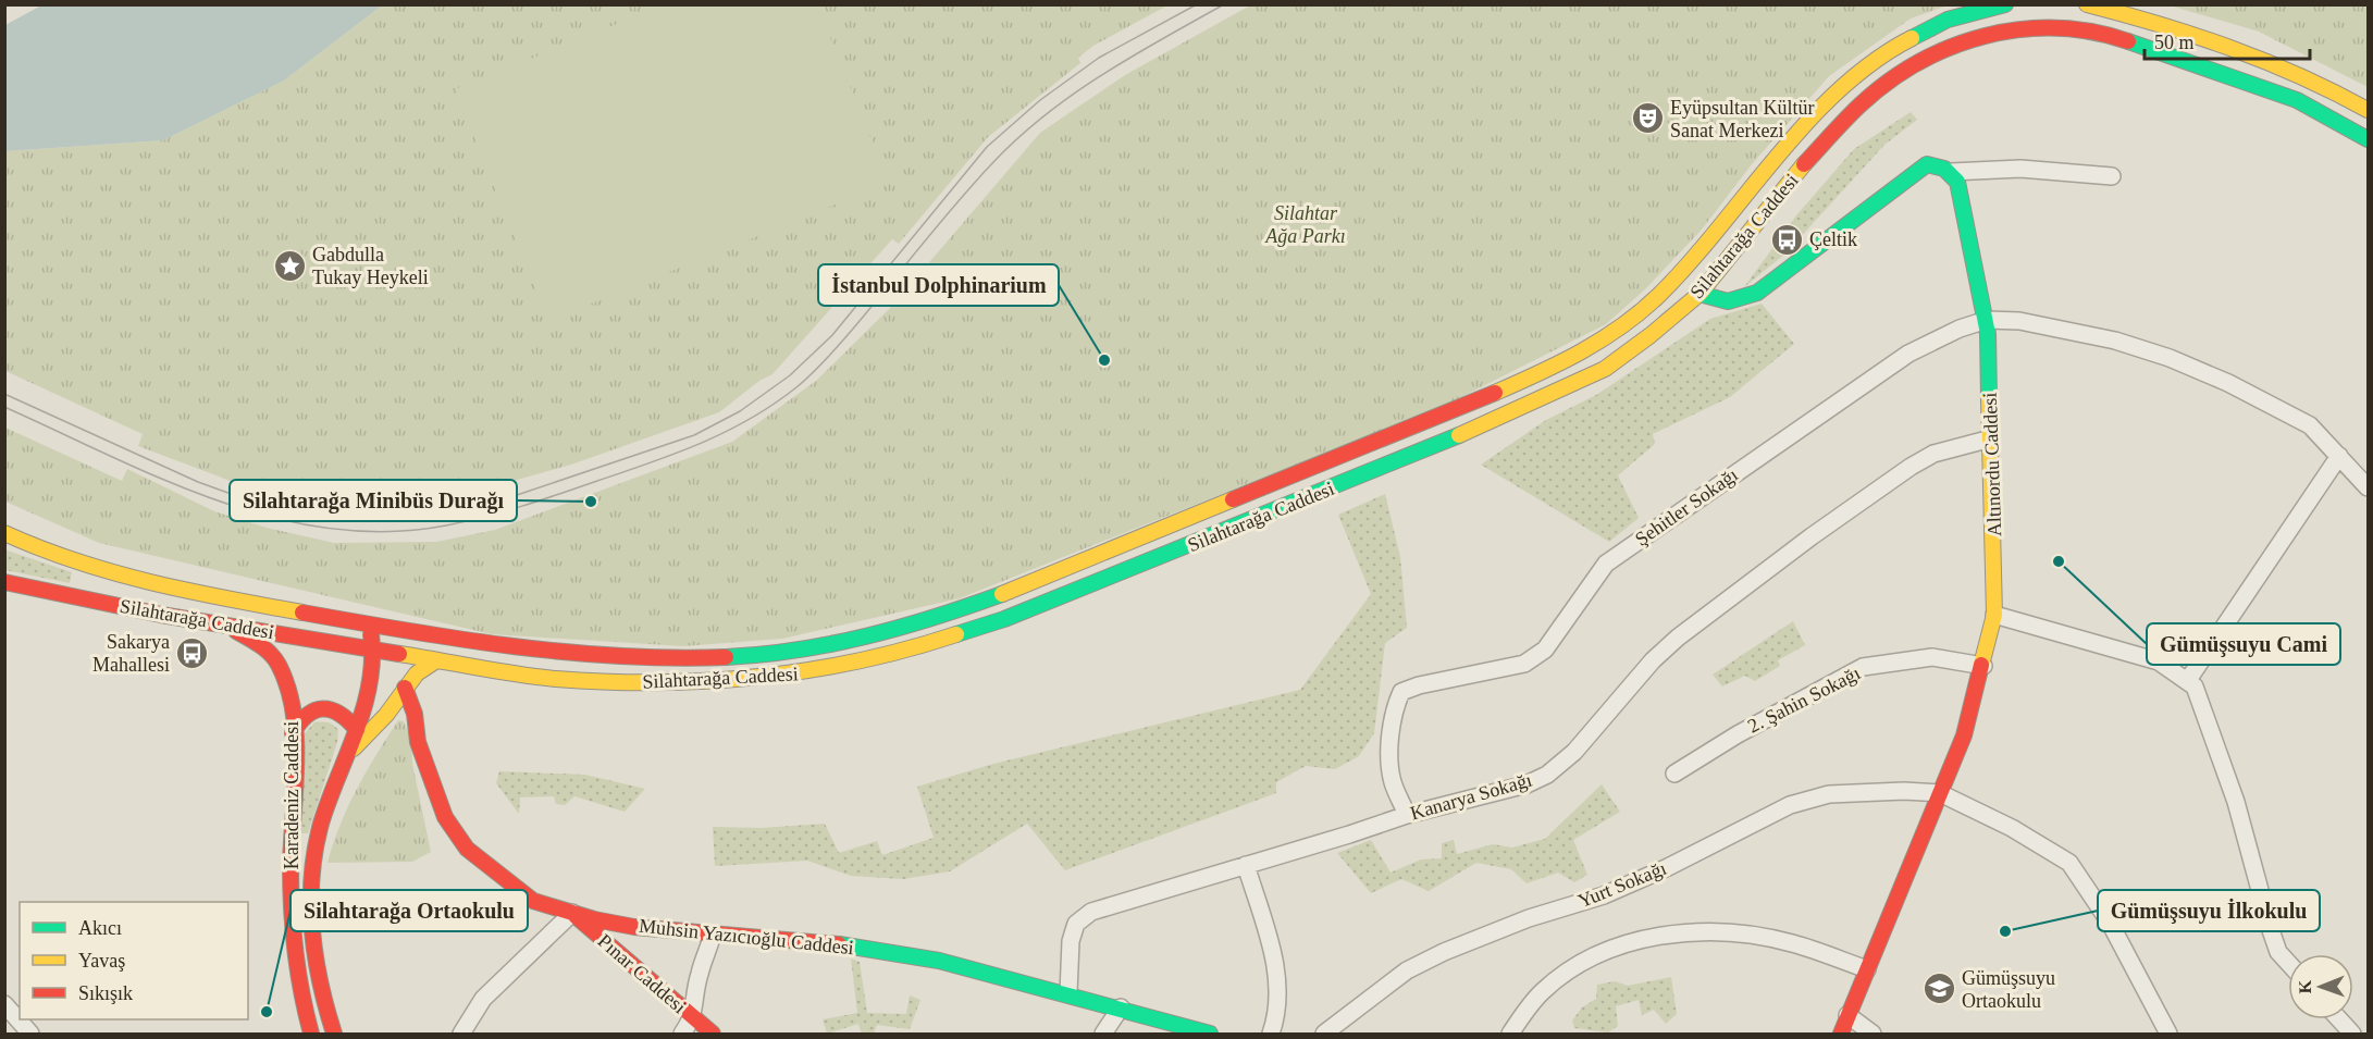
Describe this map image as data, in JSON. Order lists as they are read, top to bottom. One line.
{"streets":{"main road":["Silahtarağa Caddesi","Altınordu Caddesi","Karadeniz Caddesi","Muhsin Yazıcıoğlu Caddesi","Pınar Caddesi"],"street":["Şehitler Sokağı","2. Şahin Sokağı","Kanarya Sokağı","Yurt Sokağı"]},"crossings":[["Silahtarağa Caddesi","Karadeniz Caddesi"],["Altınordu Caddesi","Şehitler Sokağı"],["Altınordu Caddesi","2. Şahin Sokağı"],["Altınordu Caddesi","Kanarya Sokağı"],["Altınordu Caddesi","Yurt Sokağı"],["Şehitler Sokağı","Kanarya Sokağı"],["Kanarya Sokağı","Muhsin Yazıcıoğlu Caddesi"],["Muhsin Yazıcıoğlu Caddesi","Pınar Caddesi"]],"parks":["Silahtar Ağa Parkı"],"places":{"theatre":["Eyüpsultan Kültür Sanat Merkezi"],"bus stop":["Çeltik","Sakarya Mahallesi"],"place":["Gabdulla Tukay Heykeli"],"other":["İstanbul Dolphinarium","Silahtarağa Minibüs Durağı","Gümüşsuyu Cami","Gümüşsuyu İlkokulu","Silahtarağa Ortaokulu"],"school or university":["Gümüşsuyu Ortaokulu"]},"legend":["Akıcı","Yavaş","Sıkışık"],"scale_bar":"50 m","north":"left"}
